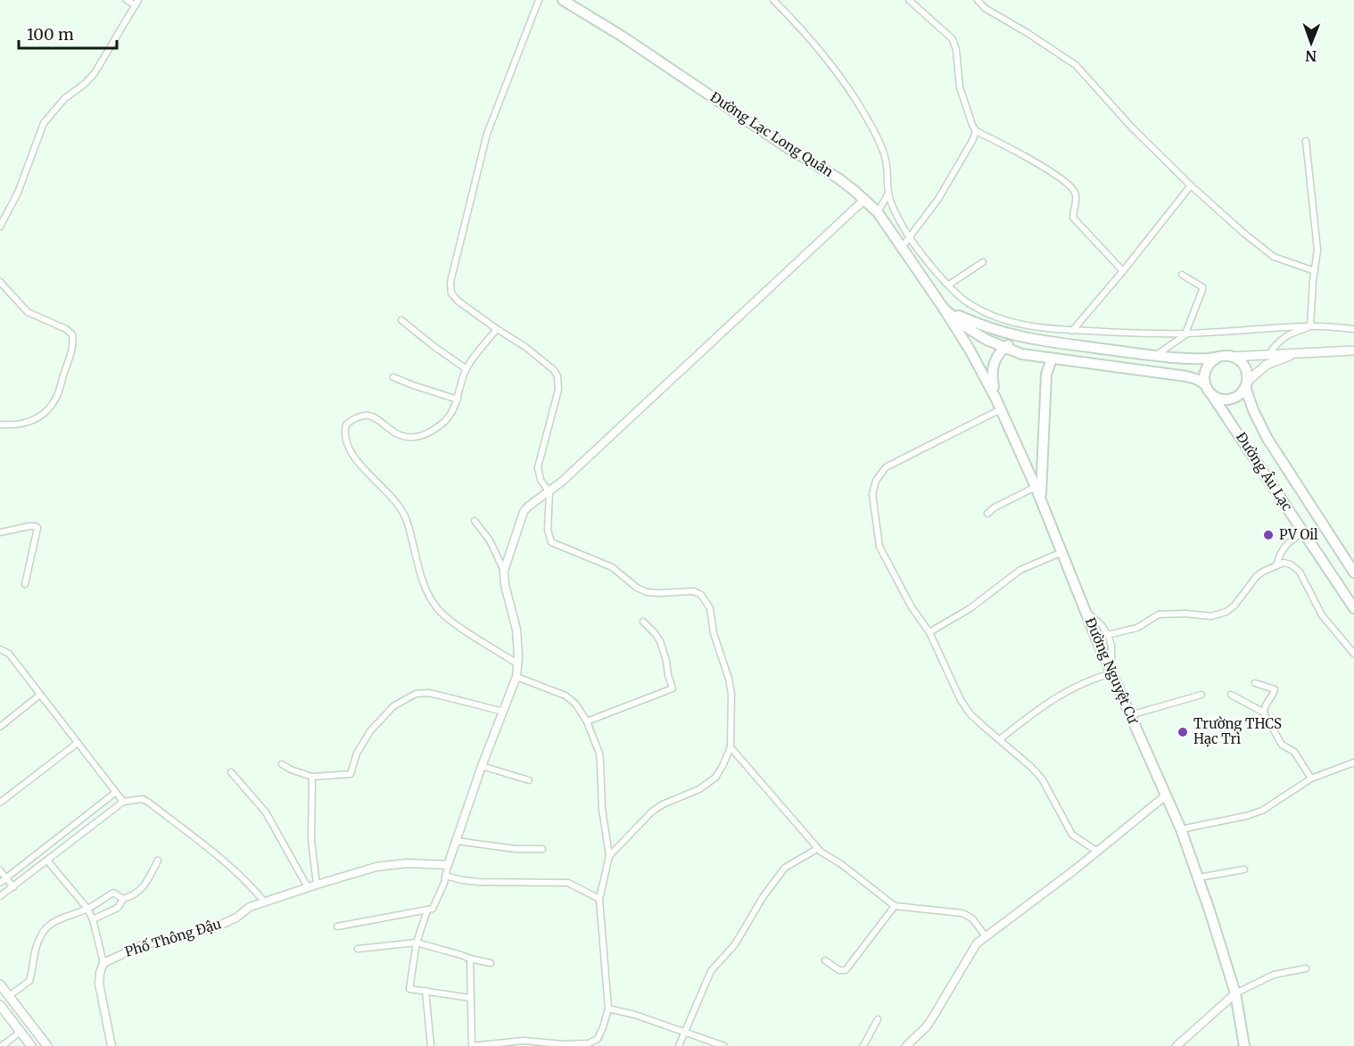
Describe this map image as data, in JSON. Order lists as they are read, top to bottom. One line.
{"streets":{"highway":["Đường Lạc Long Quân","Đường Âu Lạc","Đường Nguyệt Cư"],"street":["Phố Thông Đậu"]},"crossings":[["Đường Lạc Long Quân","Đường Âu Lạc"],["Đường Lạc Long Quân","Đường Nguyệt Cư"]],"places":["PV Oil","Trường THCS Hạc Trì"],"scale_bar":"100 m","north":"bottom"}
